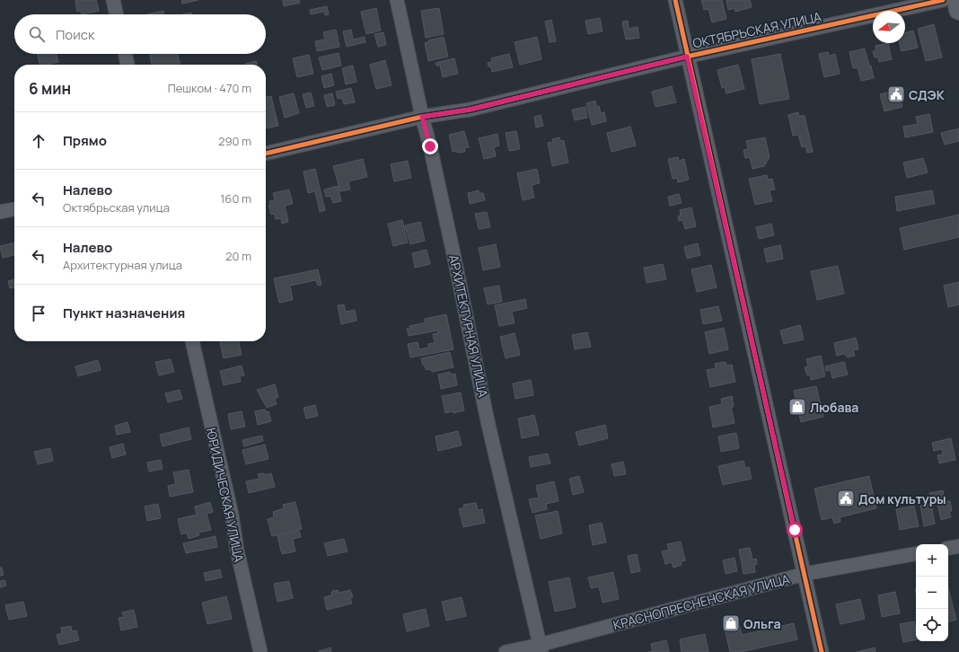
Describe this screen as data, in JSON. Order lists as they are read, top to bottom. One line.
{"streets":{"street":["ОКТЯБРЬСКАЯ УЛИЦА","АРХИТЕКТУРНАЯ УЛИЦА","ЮРИДИЧЕСКАЯ УЛИЦА","КРАСНОПРЕСНЕНСКАЯ УЛИЦА"]},"crossings":[["ОКТЯБРЬСКАЯ УЛИЦА","АРХИТЕКТУРНАЯ УЛИЦА"],["АРХИТЕКТУРНАЯ УЛИЦА","КРАСНОПРЕСНЕНСКАЯ УЛИЦА"]],"places":{"public building":["СДЭК","Дом культуры"],"shop":["Любава","Ольга"]},"north":"left","page":{"search":"Поиск","heading":["6 мин","Пешком · 470 m"],"list":[["Прямо","290 m"],["Налево","Октябрьская улица","160 m"],["Налево","Архитектурная улица","20 m"],"Пункт назначения"],"map_buttons":["+","−"]}}
